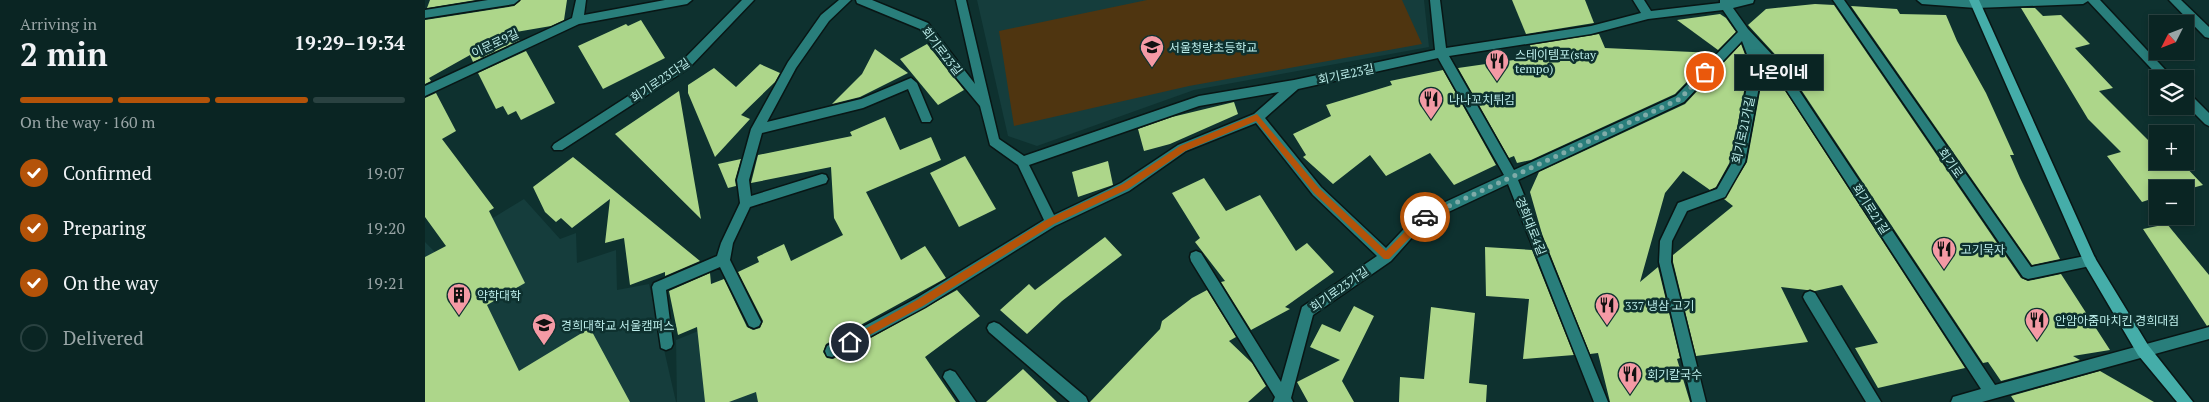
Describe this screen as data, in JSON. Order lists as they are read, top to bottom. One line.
{"streets":{"street":["이문로9길","회기로23길","회기로23다길","회기로21가길","회기로","회기로21길","경희대로4길","회기로23가길"]},"crossings":[["회기로23길","경희대로4길"],["회기로21가길","회기로21길"],["회기로21가길","회기로23가길"],["회기로21길","회기로23가길"],["경희대로4길","회기로23가길"]],"places":{"school or university":["서울청량초등학교","경희대학교 서울캠퍼스"],"other":["나은이네"],"restaurant":["스테이템포(stay tempo)","나나꼬치튀김","고기묵자","337 냉삼 고기","안암아줌마치킨 경희대점","회기칼국수"],"building":["약학대학"]},"north":"bottom left","page":{"heading":["2 min","Arriving in","19:29–19:34"],"map_buttons":["+","−"],"bubble":"나은이네","bar":"On the way · 160 m","list":[["Confirmed","19:07"],["Preparing","19:20"],["On the way","19:21"],"Delivered"]}}
